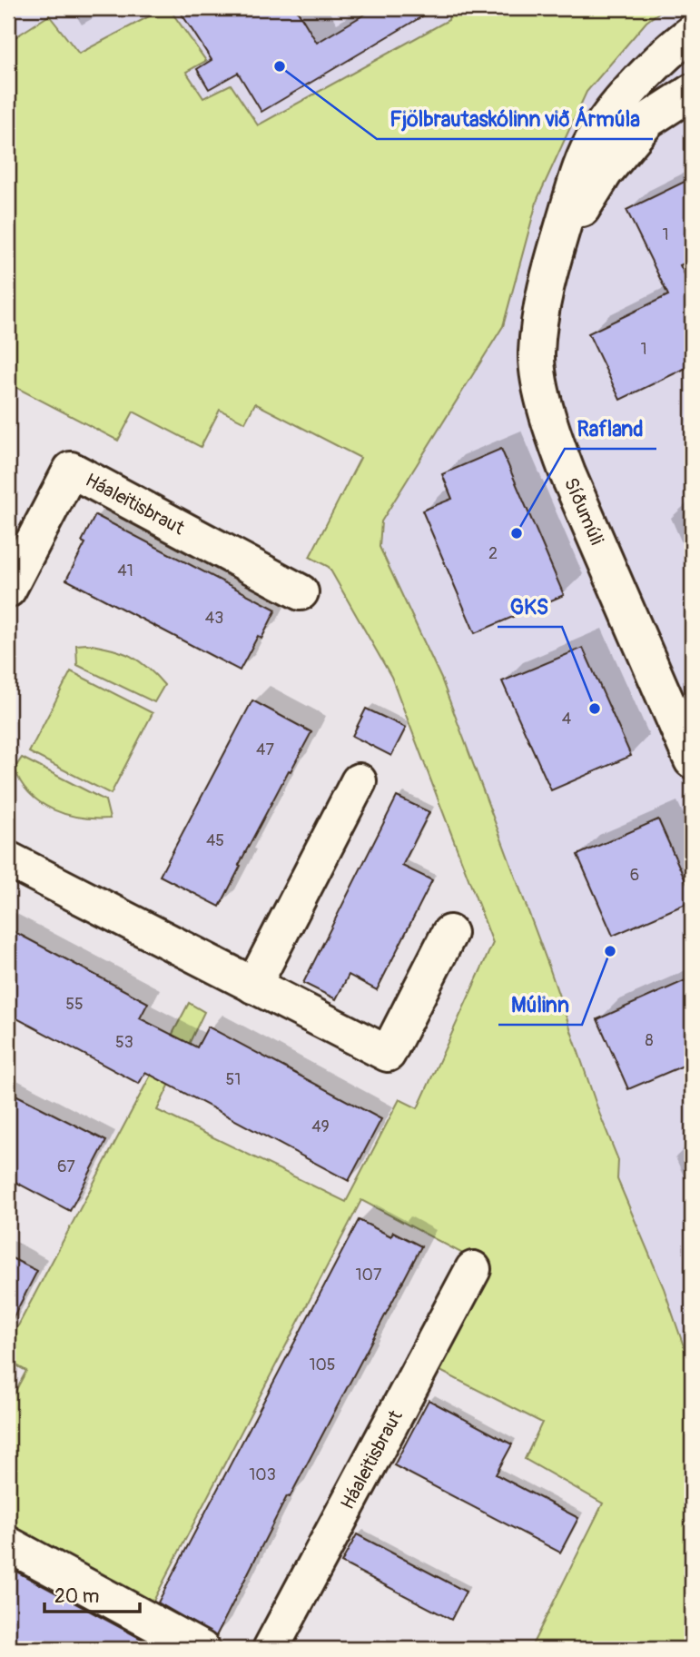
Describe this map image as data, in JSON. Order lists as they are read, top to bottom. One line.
{"streets":{"street":["Háaleitisbraut","Síðumúli"]},"places":["Fjölbrautaskólinn við Ármúla","Rafland","GKS","Múlinn"],"house_numbers":["1","1","2","41","43","4","47","45","6","55","8","53","51","49","67","107","105","103"],"scale_bar":"20 m"}
